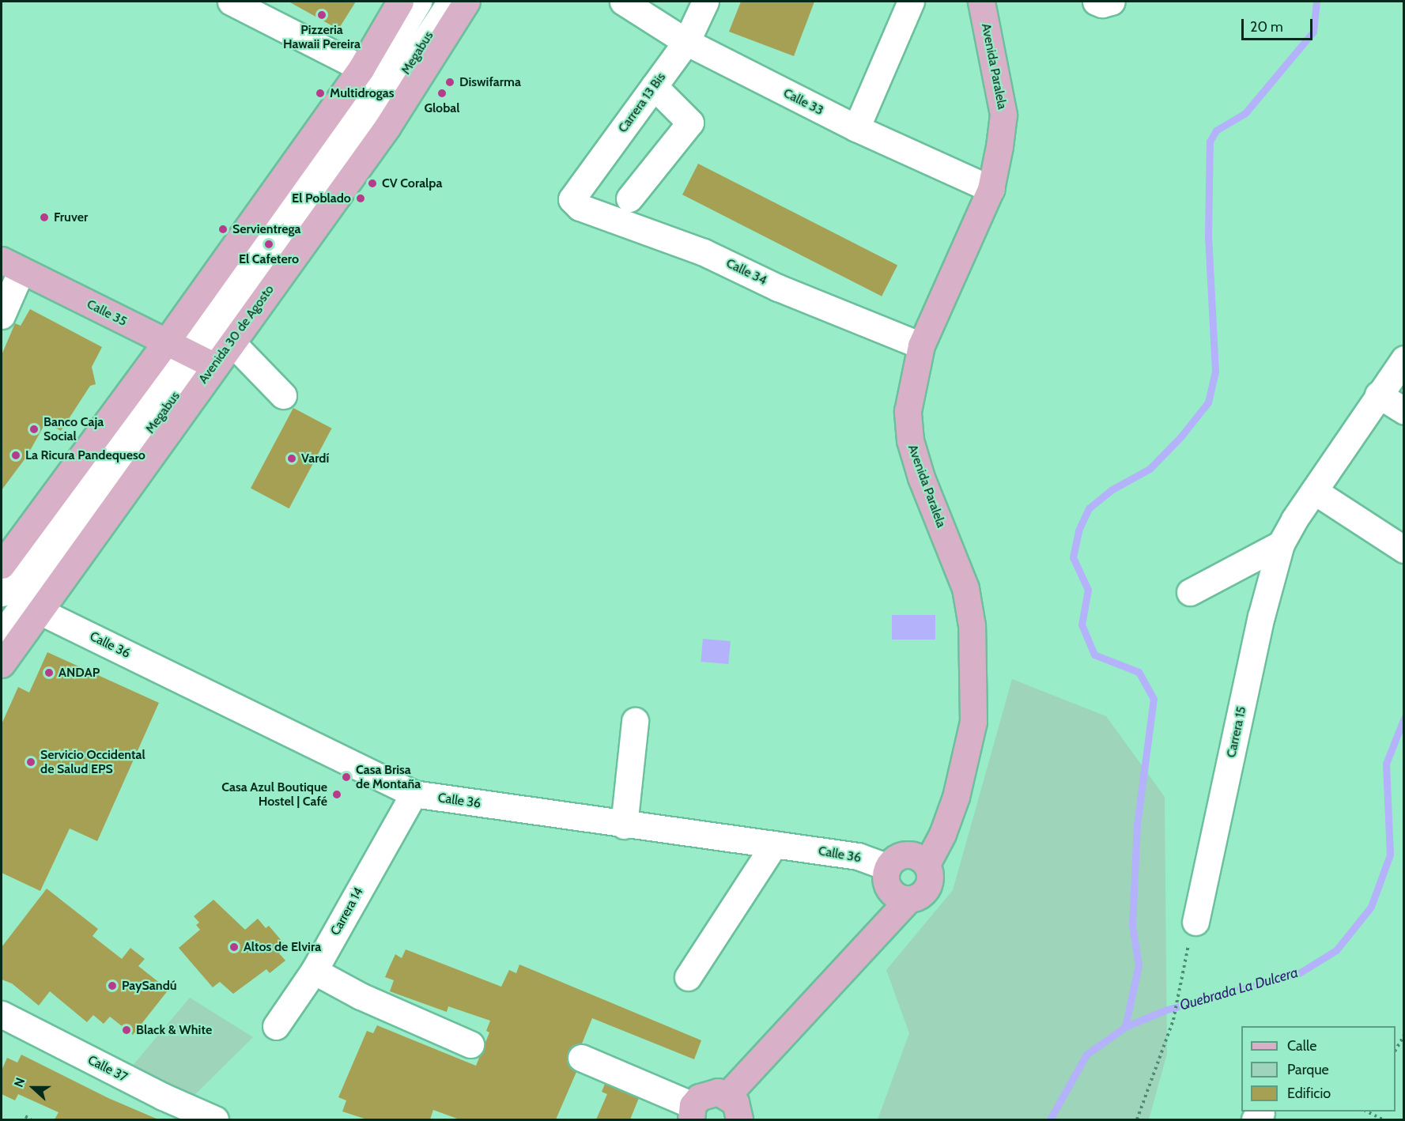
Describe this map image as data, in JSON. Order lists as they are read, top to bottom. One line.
{"streets":{"main road":["Avenida Paralela","Calle 35","Avenida 30 de Agosto"],"street":["Megabus","Calle 33","Carrera 13 Bis","Calle 34","Calle 36","Carrera 15","Carrera 14","Calle 37"]},"crossings":[["Megabus","Calle 35"],["Megabus","Avenida 30 de Agosto"],["Avenida Paralela","Calle 33"],["Avenida Paralela","Calle 34"],["Avenida Paralela","Calle 36"],["Calle 33","Carrera 13 Bis"],["Carrera 13 Bis","Calle 34"],["Calle 35","Avenida 30 de Agosto"],["Avenida 30 de Agosto","Calle 36"],["Calle 36","Carrera 14"]],"water":["Quebrada La Dulcera"],"places":["Pizzeria Hawaii Pereira","Diswifarma","Multidrogas","Global","CV Coralpa","El Poblado","Fruver","Servientrega","El Cafetero","Banco Caja Social","La Ricura Pandequeso","Vardí","ANDAP","Servicio Occidental de Salud EPS","Casa Brisa de Montaña","Casa Azul Boutique Hostel | Café","Altos de Elvira","PaySandú","Black & White"],"legend":["Calle","Parque","Edificio"],"scale_bar":"20 m","north":"left"}
